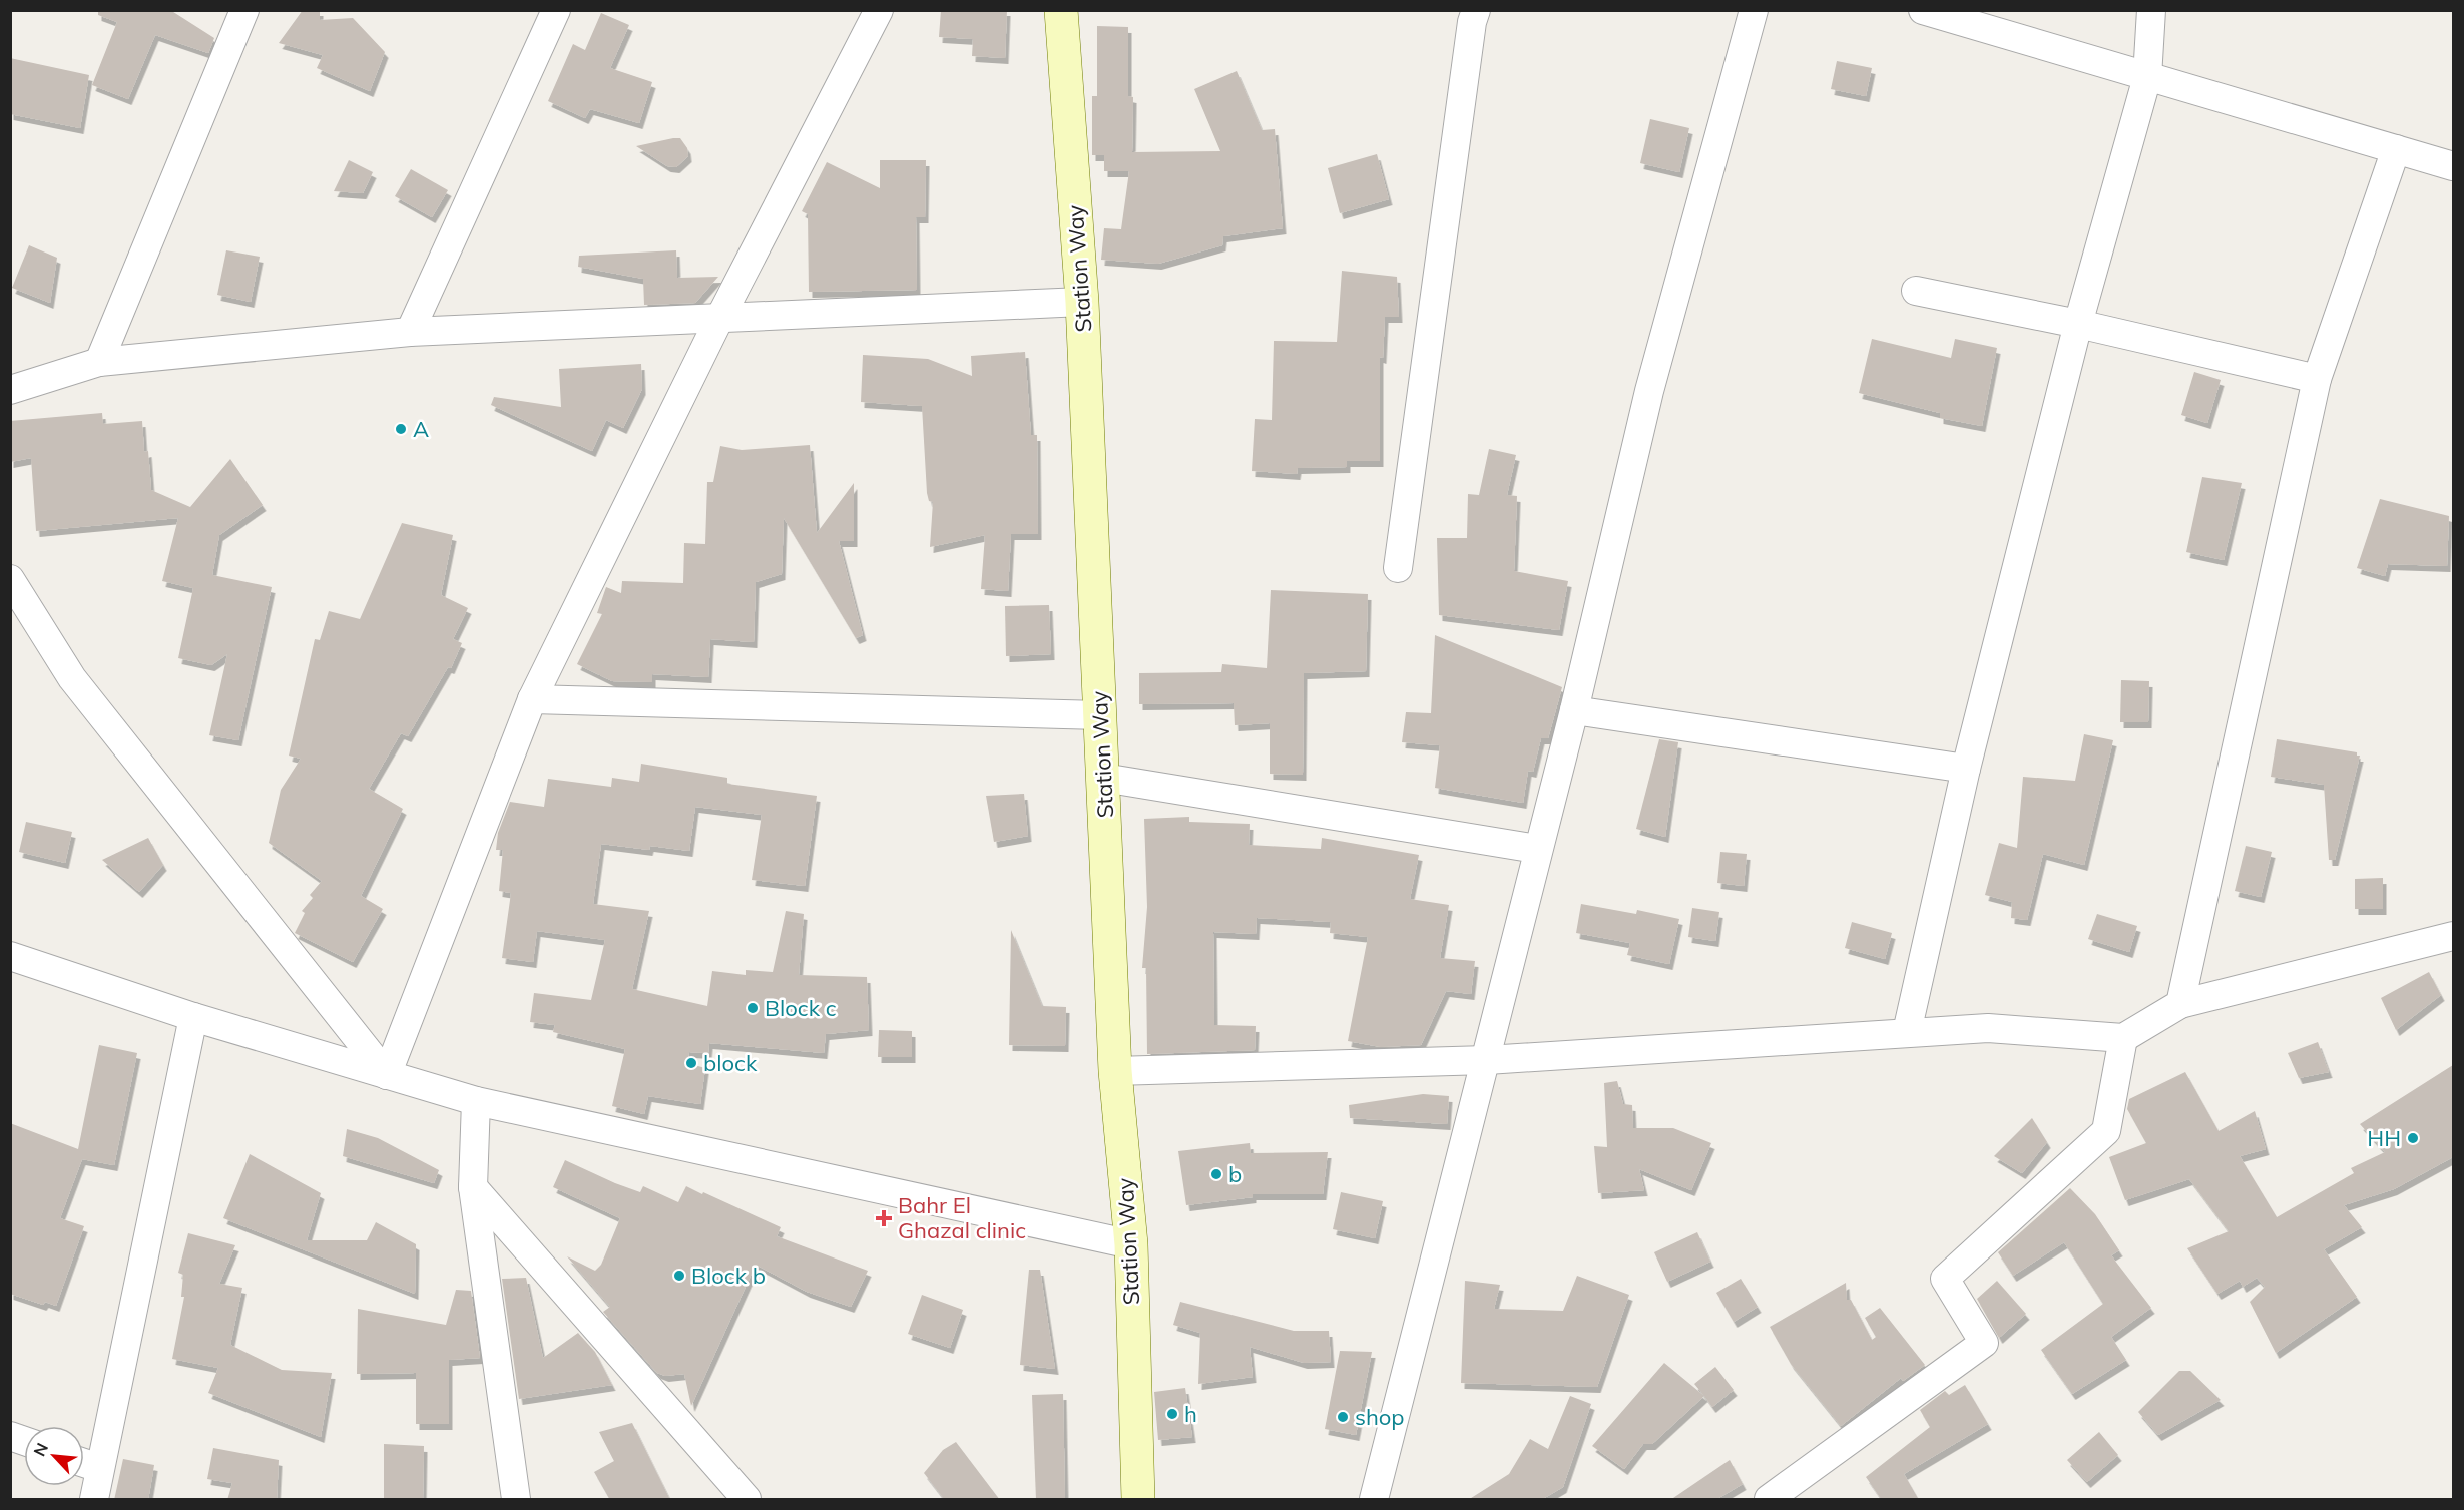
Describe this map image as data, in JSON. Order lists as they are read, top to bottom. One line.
{"streets":{"main road":["Station Way"]},"places":{"other":["A","Block c","block","HH","b","Block b","h","shop"],"health":["Bahr El Ghazal clinic"]},"north":"top left"}
